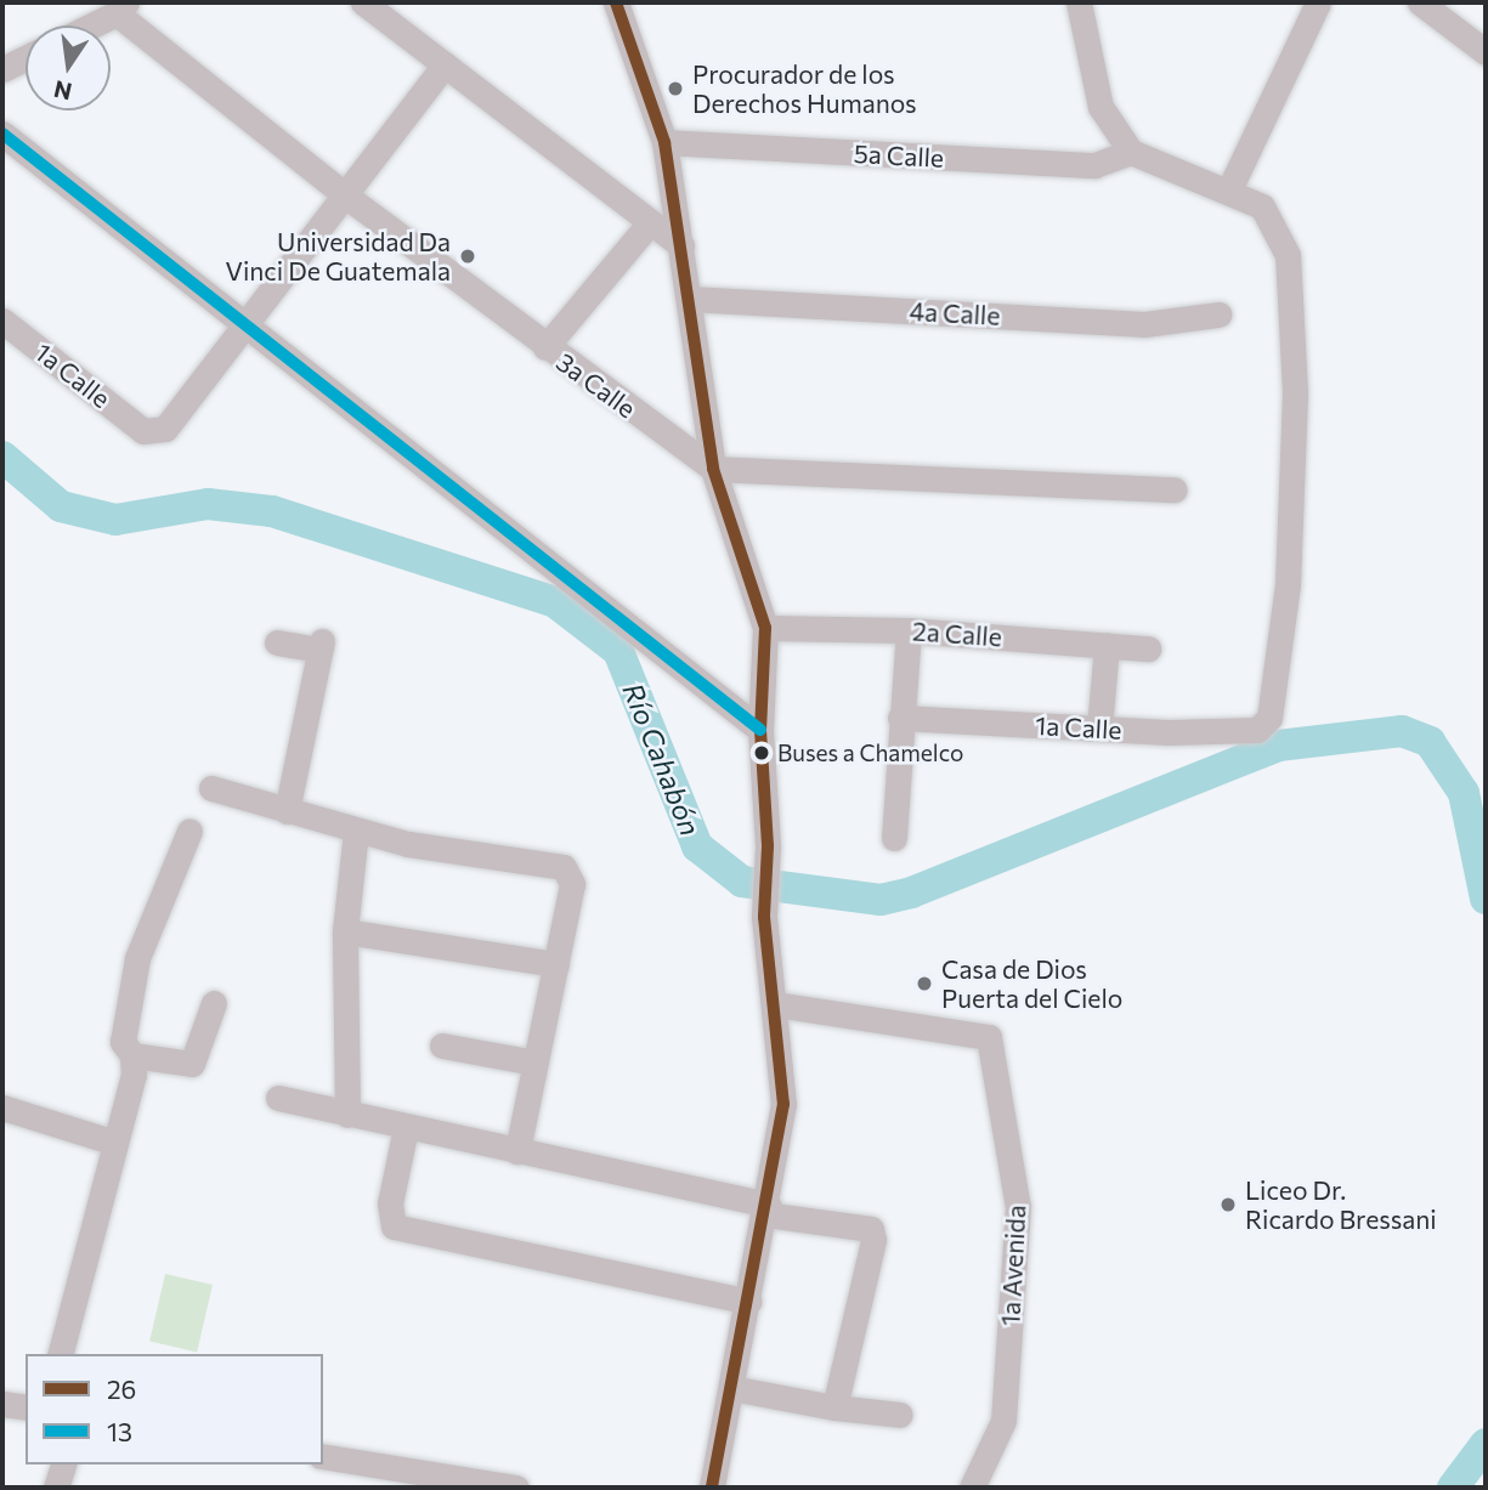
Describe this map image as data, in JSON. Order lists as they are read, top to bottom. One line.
{"streets":{"street":["5a Calle","4a Calle","1a Calle","3a Calle","2a Calle","1a Avenida"]},"water":["Río Cahabón"],"places":["Procurador de los Derechos Humanos","Universidad Da Vinci De Guatemala","Buses a Chamelco","Casa de Dios Puerta del Cielo","Liceo Dr. Ricardo Bressani"],"lines":["transit line 26","transit line 13"],"legend":["26","13"],"north":"bottom"}
